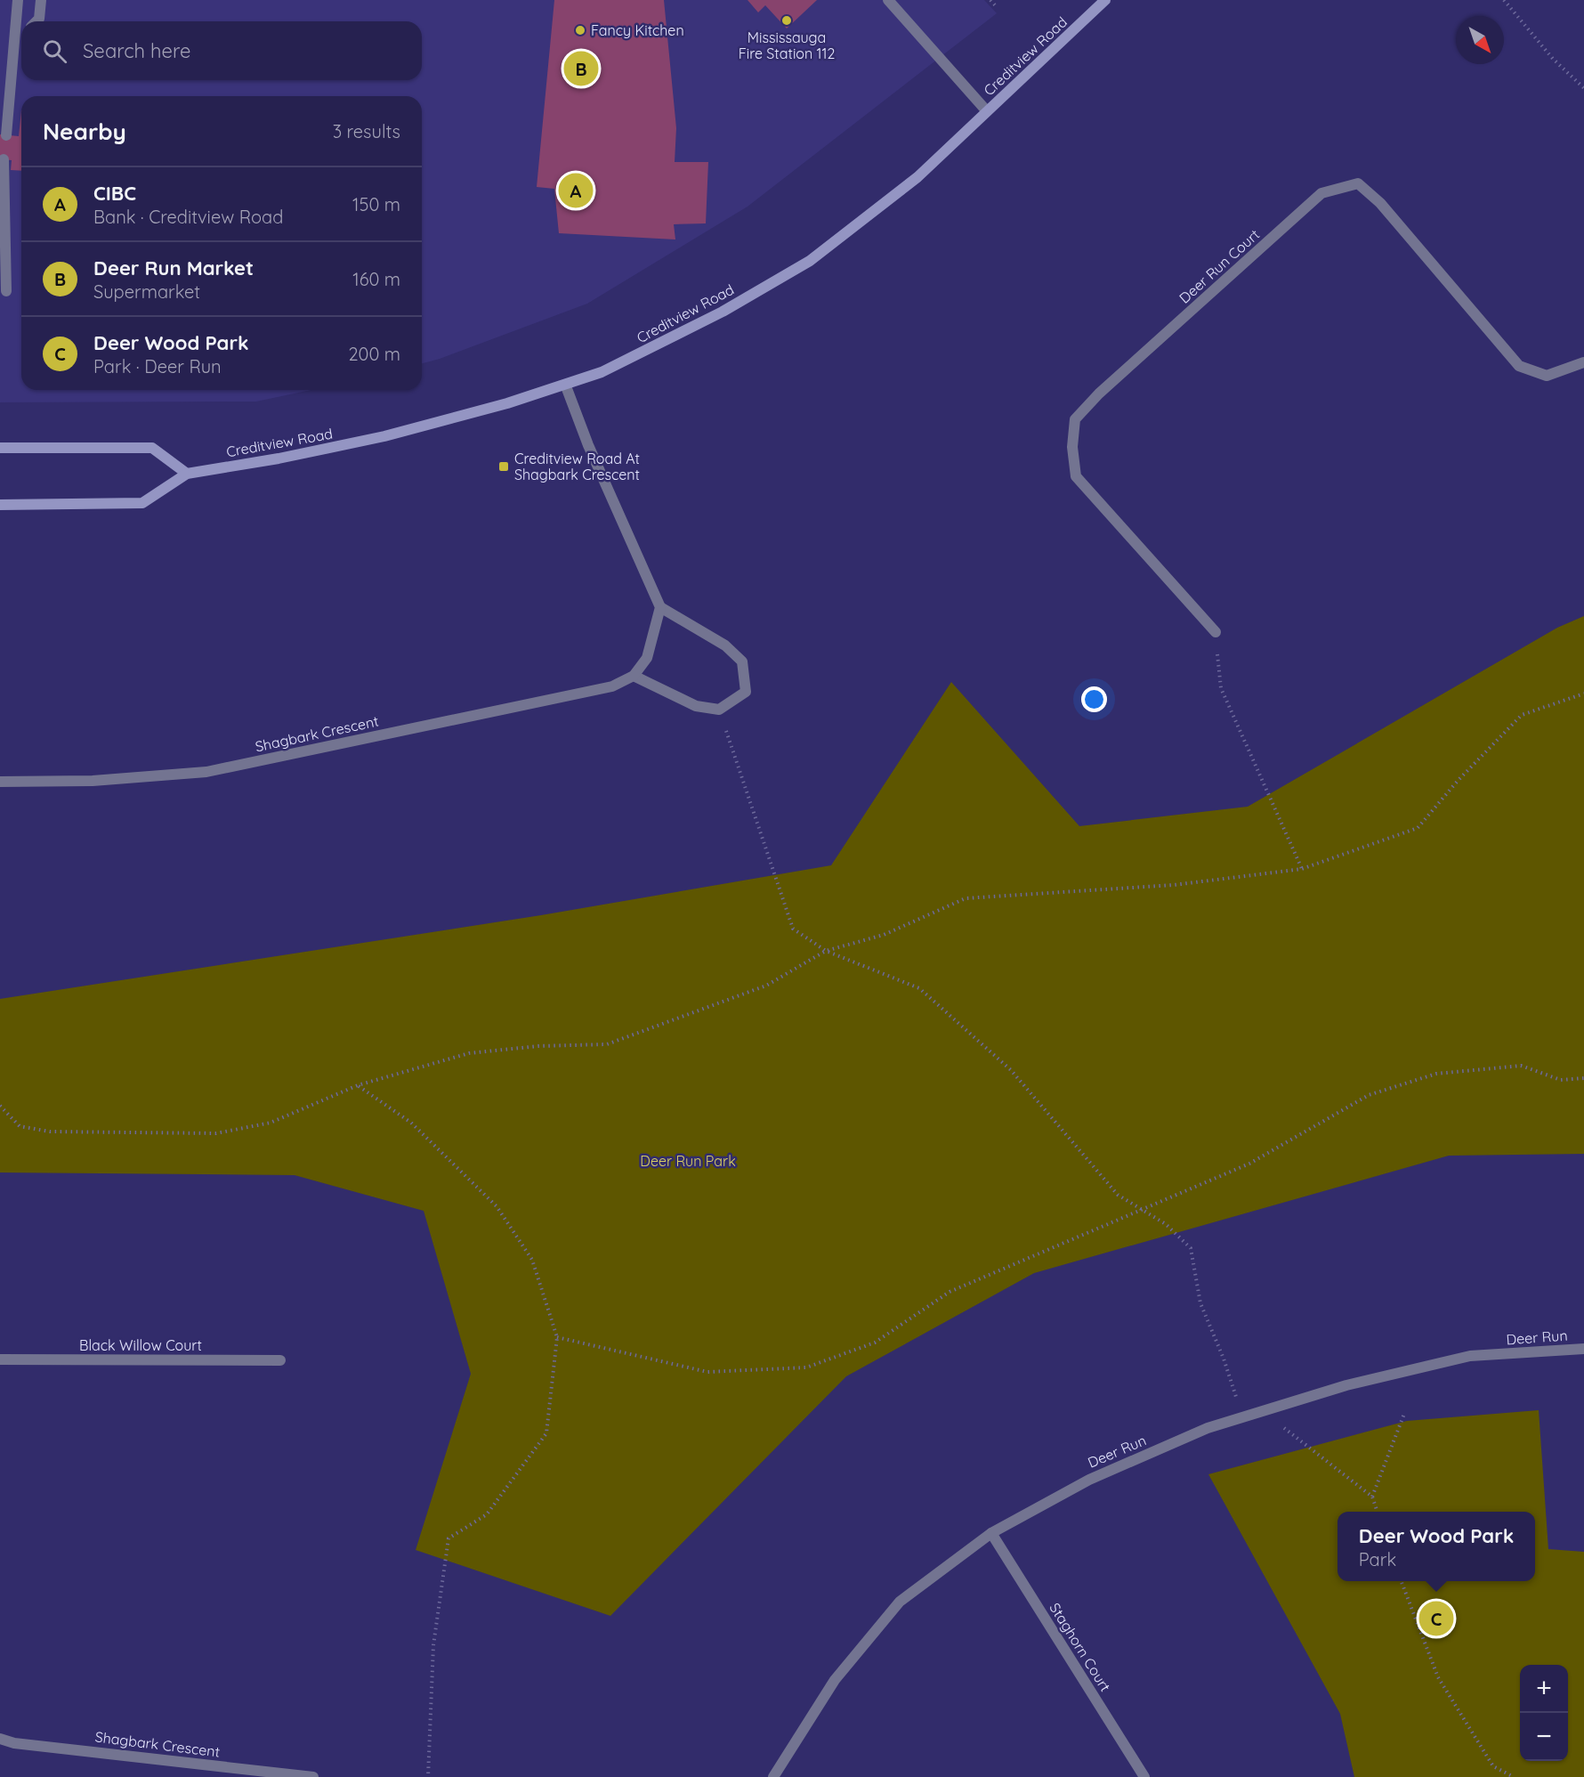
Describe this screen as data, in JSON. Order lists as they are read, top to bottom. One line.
{"streets":{"main road":["Creditview Road"],"street":["Deer Run Court","Shagbark Crescent","Deer Run","Black Willow Court","Staghorn Court"]},"crossings":[["Deer Run","Staghorn Court"]],"parks":["Deer Run Park"],"places":{"other":["Mississauga Fire Station 112","Fancy Kitchen"],"transit":["Creditview Road At Shagbark Crescent"]},"north":"bottom right","page":{"search":"Search here","pins":["B","A","C"],"heading":["Nearby","3 results"],"list":[{"mark":"A","name":"CIBC","note":"Bank · Creditview Road","value":"150 m"},{"mark":"B","name":"Deer Run Market","note":"Supermarket","value":"160 m"},{"mark":"C","name":"Deer Wood Park","note":"Park · Deer Run","value":"200 m"}],"popup":["Deer Wood Park","Park"],"map_buttons":["+","−"]}}
